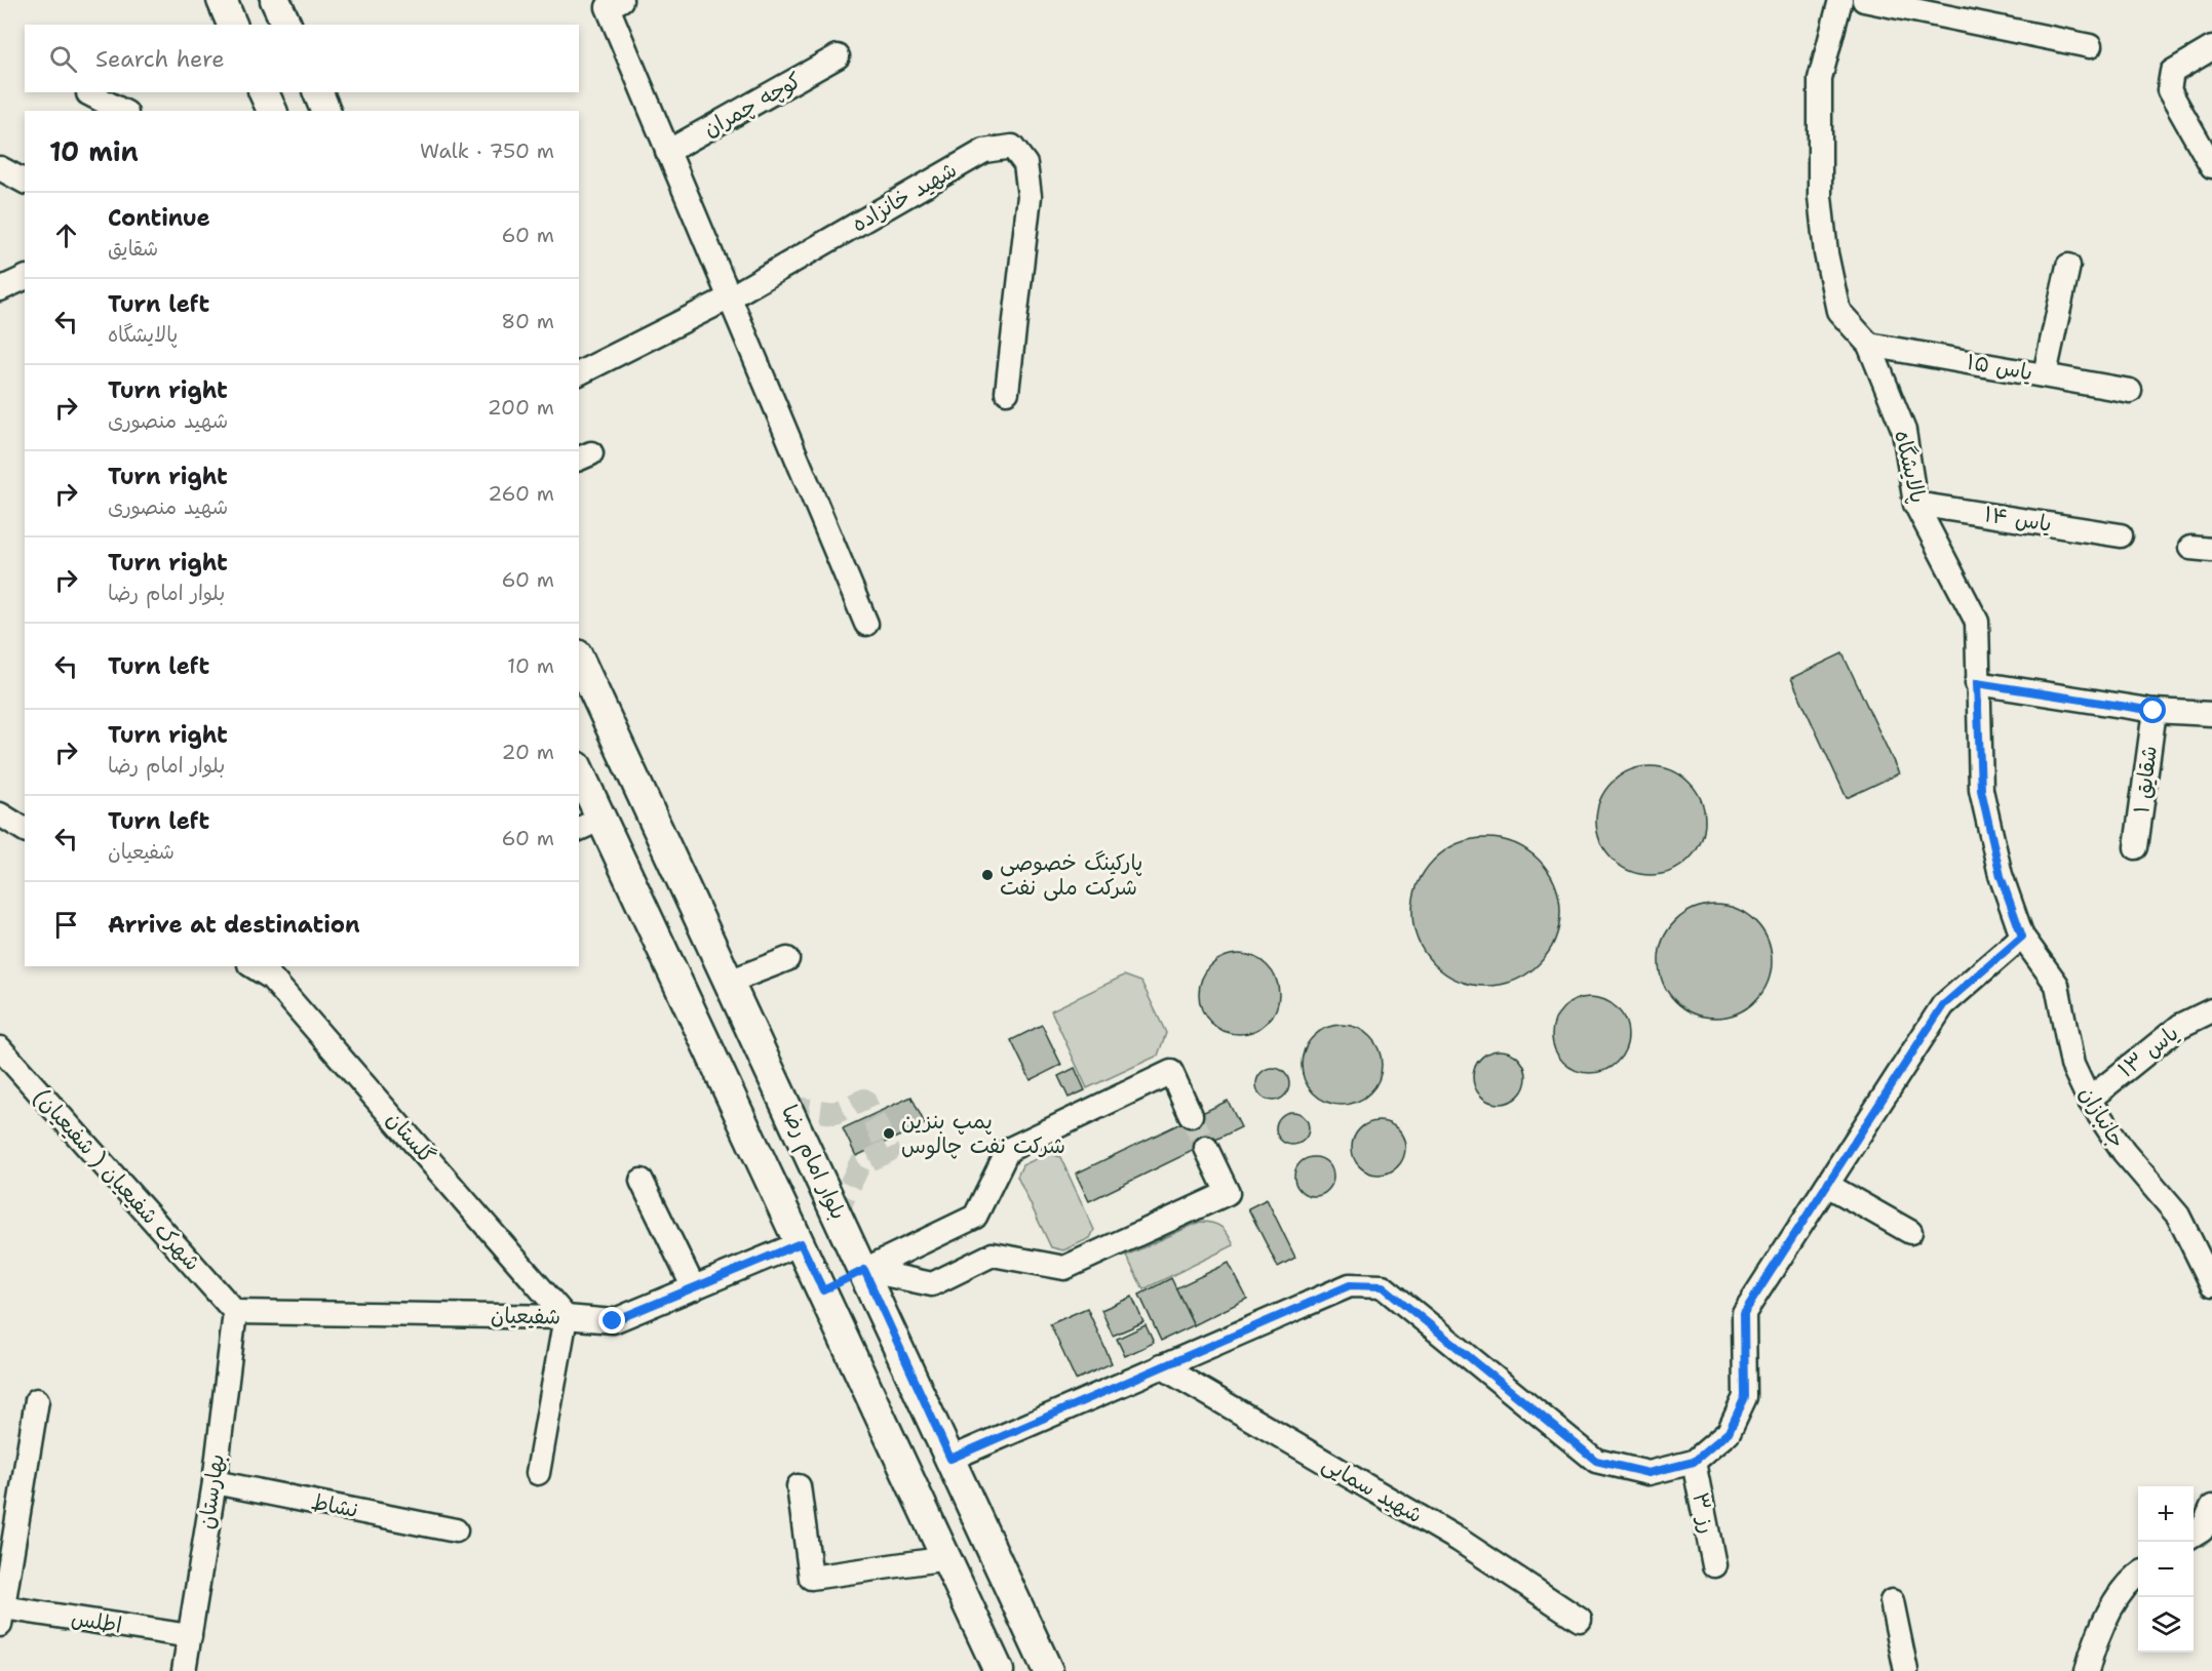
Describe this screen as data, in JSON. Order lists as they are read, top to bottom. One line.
{"streets":{"main road":["بلوار امام رضا"],"street":["کوچه چمران","شهید خانزاده","یاس ۱۵","پالایشگاه","یاس ۱۴","شقایق ۱","یاس ۱۳","جانبازان","گلستان","شهرک شفیعیان ( شفیعیان)","شفیعیان","شهید سمایی","بهارستان","نشاط","رز ۳","اطلس"]},"crossings":[["یاس ۱۵","پالایشگاه"],["پالایشگاه","یاس ۱۴"],["پالایشگاه","جانبازان"],["یاس ۱۳","جانبازان"],["گلستان","شفیعیان"],["شهرک شفیعیان ( شفیعیان)","شفیعیان"],["شهرک شفیعیان ( شفیعیان)","بهارستان"],["شفیعیان","بهارستان"],["بهارستان","نشاط"],["بهارستان","اطلس"]],"places":["پارکینگ خصوصی شرکت ملی نفت","پمپ بنزین شرکت نفت چالوس"],"page":{"search":"Search here","heading":["10 min","Walk · 750 m"],"list":[["Continue","شقایق","60 m"],["Turn left","پالایشگاه","80 m"],["Turn right","شهید منصوری","200 m"],["Turn right","شهید منصوری","260 m"],["Turn right","بلوار امام رضا","60 m"],["Turn left","10 m"],["Turn right","بلوار امام رضا","20 m"],["Turn left","شفیعیان","60 m"],"Arrive at destination"],"map_buttons":["+","−"]}}
